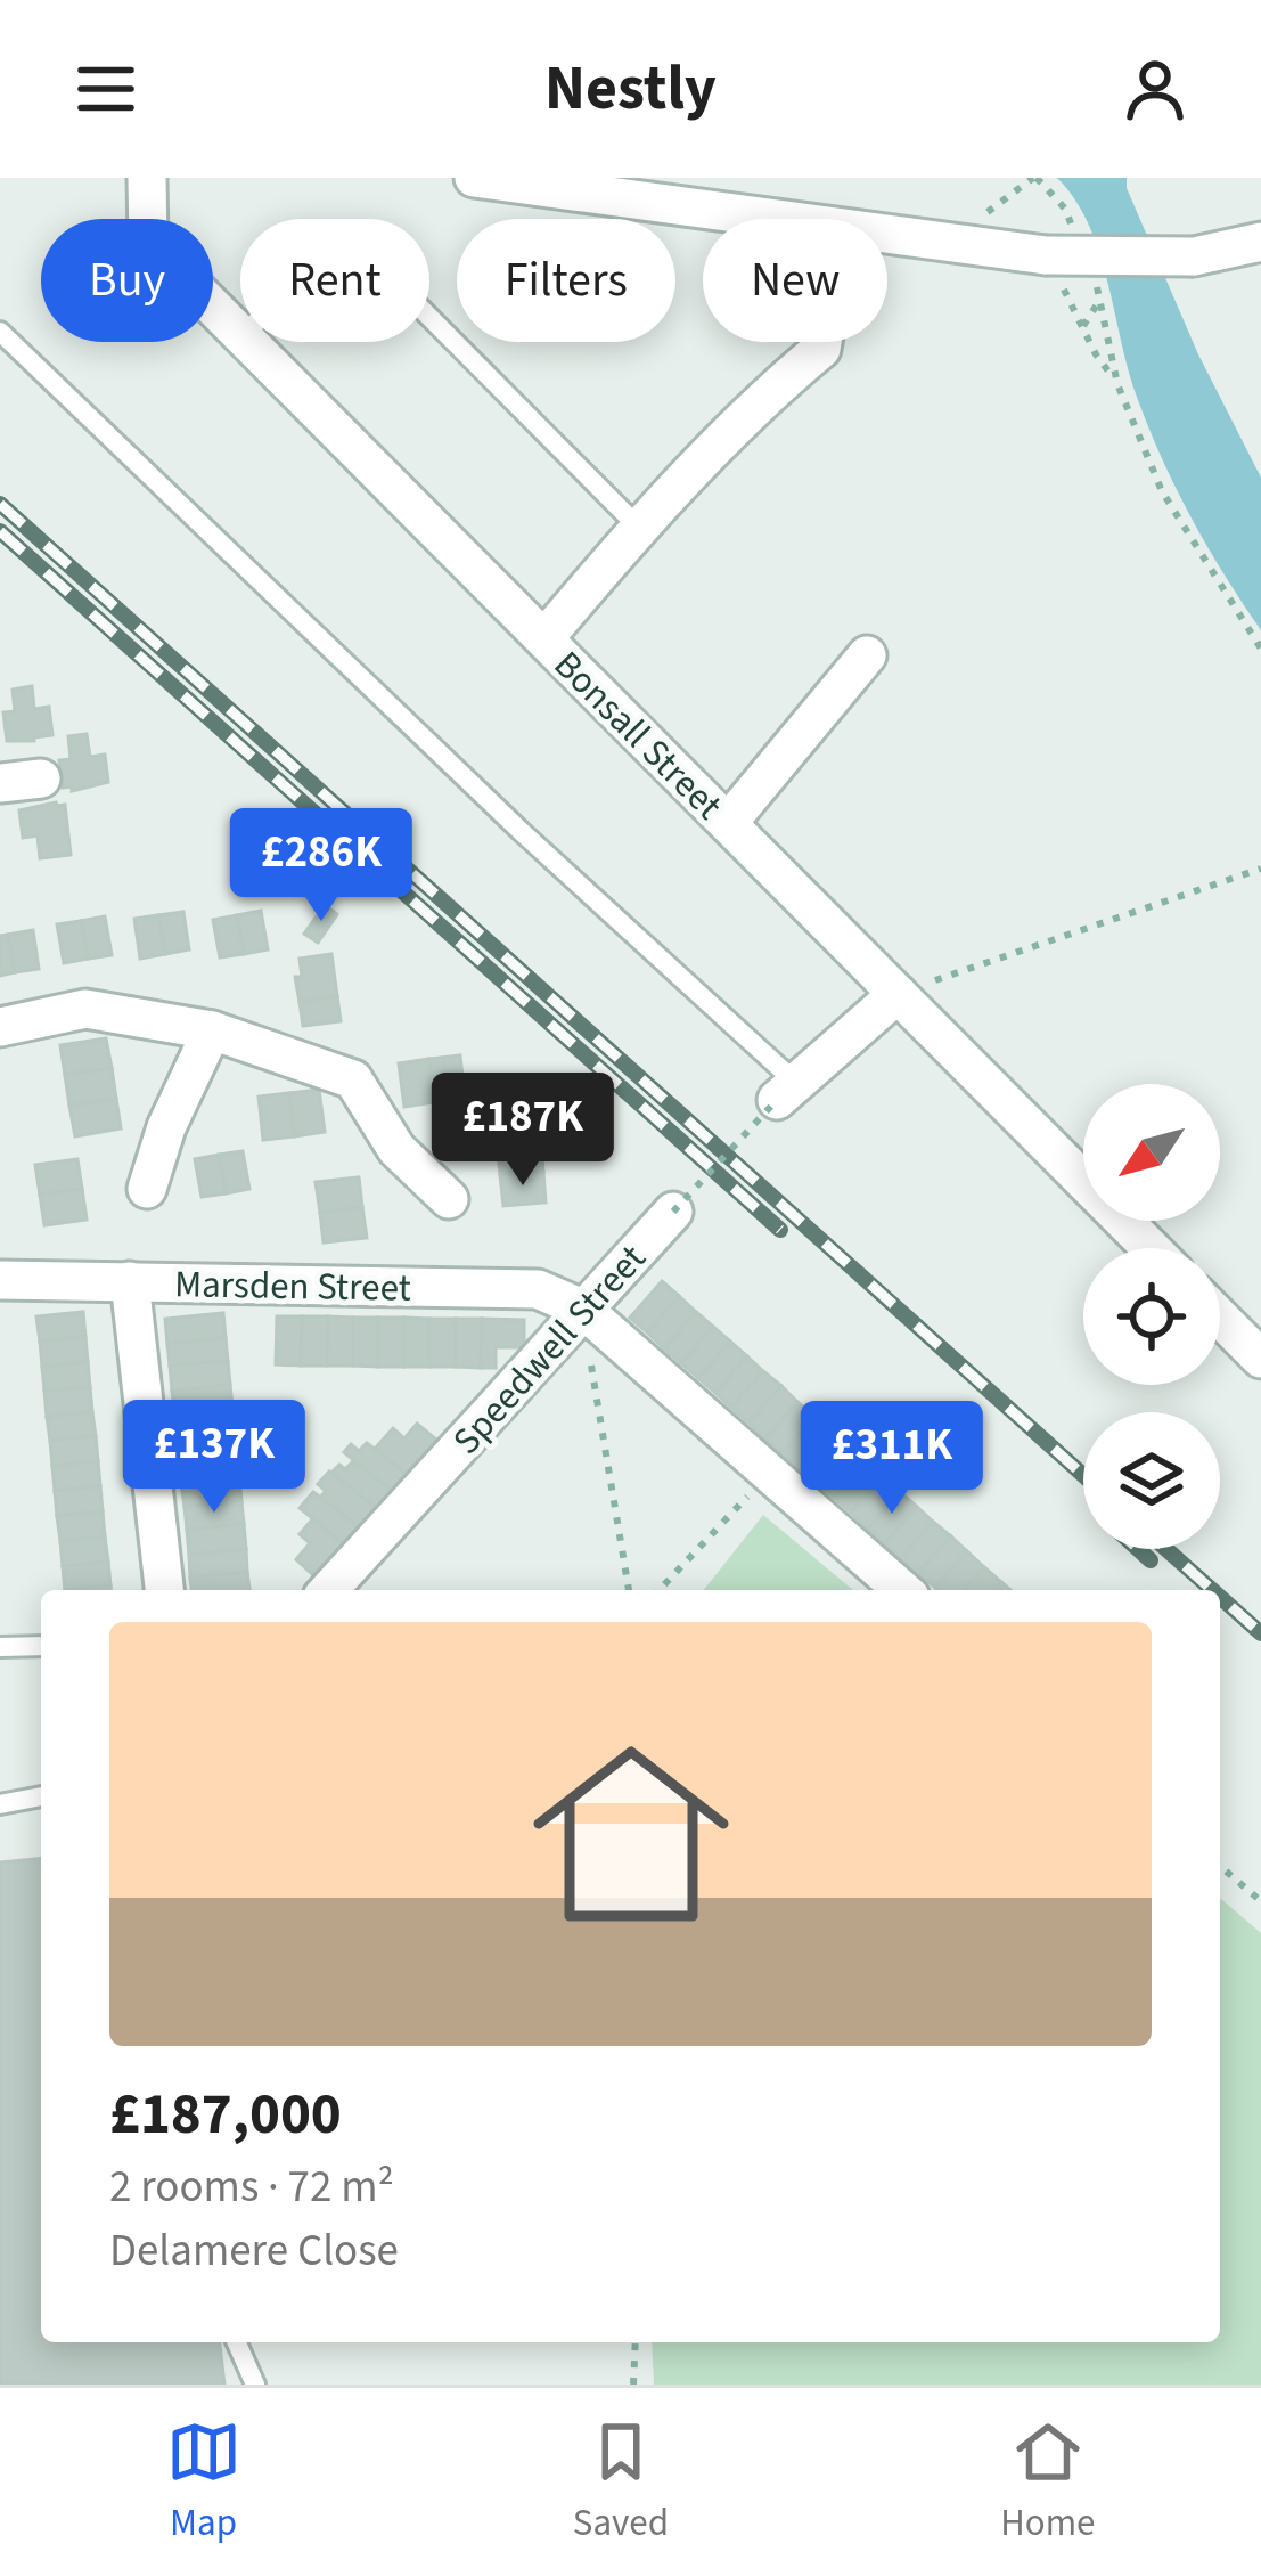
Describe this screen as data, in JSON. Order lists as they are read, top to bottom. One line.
{"streets":{"street":["Bonsall Street","Marsden Street","Speedwell Street"]},"crossings":[["Marsden Street","Speedwell Street"]],"north":"bottom left","page":{"header":"Nestly","chip":["Buy","Rent","Filters","New"],"price":["£286K","£187K","£137K","£311K"],"list":[{"name":"£187,000","note":"2 rooms · 72 m² · Delamere Close"}],"tabs":["Map","Saved","Home"]}}
